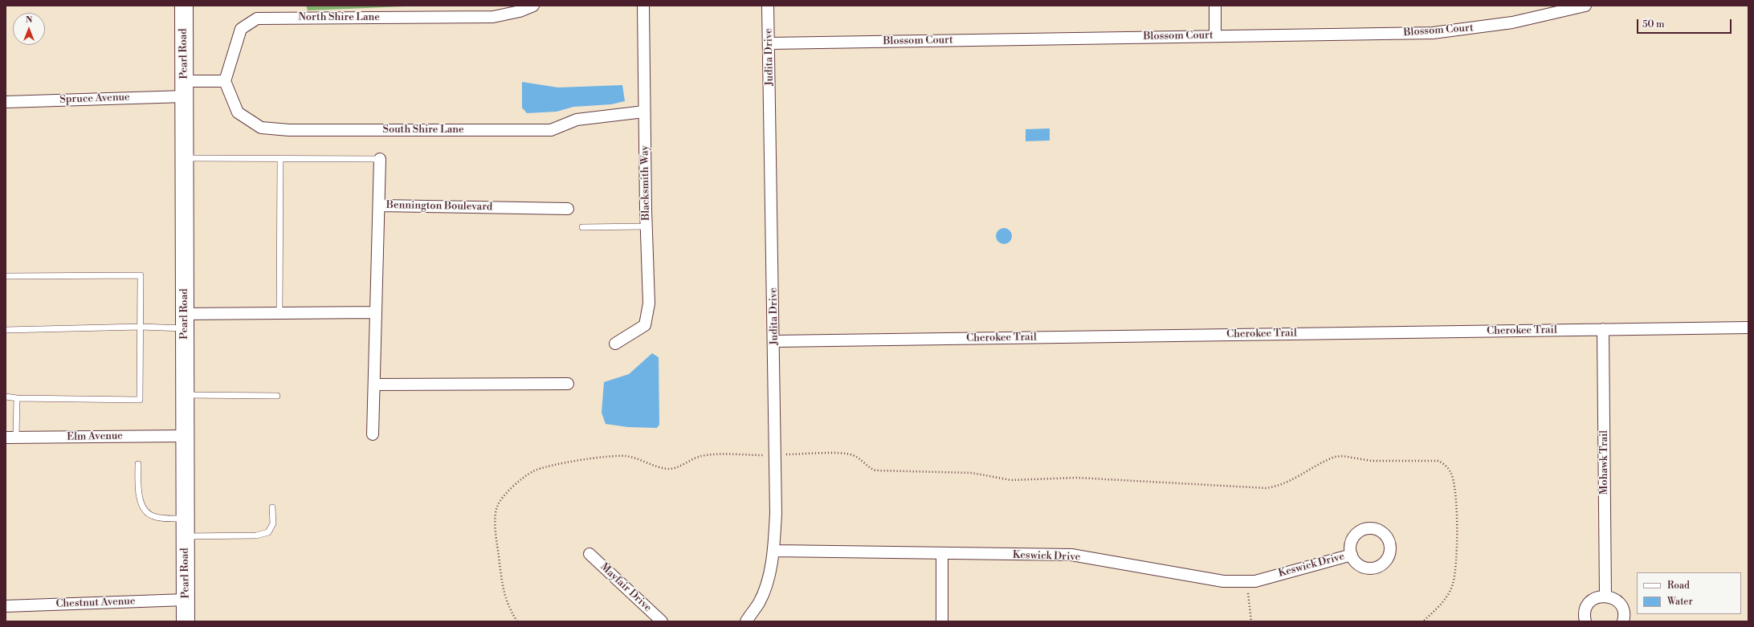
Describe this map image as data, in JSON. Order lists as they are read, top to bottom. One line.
{"streets":{"main road":["Pearl Road"],"street":["North Shire Lane","Blossom Court","Judita Drive","Spruce Avenue","South Shire Lane","Blacksmith Way","Bennington Boulevard","Cherokee Trail","Elm Avenue","Mohawk Trail","Keswick Drive","Mayfair Drive","Chestnut Avenue"]},"crossings":[["North Shire Lane","South Shire Lane"],["Blossom Court","Judita Drive"],["Pearl Road","Spruce Avenue"],["Pearl Road","Elm Avenue"],["Pearl Road","Chestnut Avenue"],["Judita Drive","Cherokee Trail"],["Judita Drive","Keswick Drive"],["South Shire Lane","Blacksmith Way"],["Cherokee Trail","Mohawk Trail"]],"legend":["Road","Water"],"scale_bar":"50 m","north":"top"}
